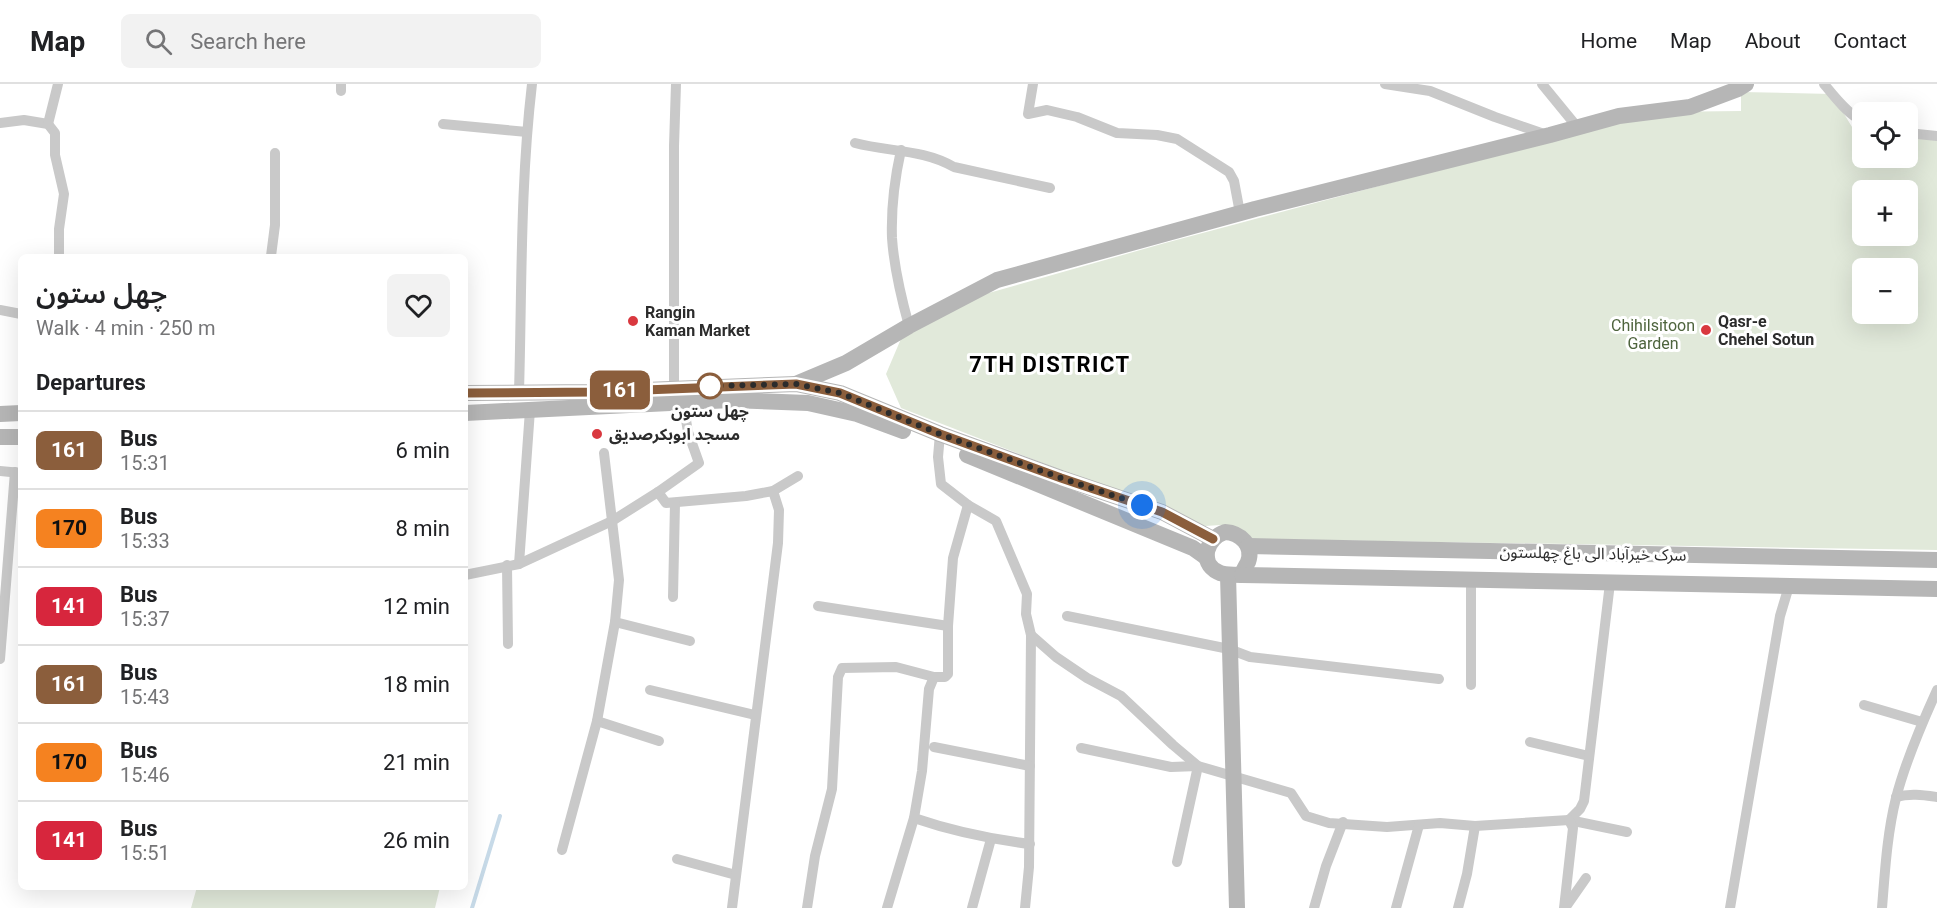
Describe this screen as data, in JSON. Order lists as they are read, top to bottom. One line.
{"streets":{"main road":["سرک خیرآباد الی باغ چهلستون"]},"districts":["7TH DISTRICT"],"parks":["Chihilsitoon Garden"],"places":["Rangin Kaman Market","Qasr-e Chehel Sotun","چهل ستون","مسجد ابوبکرصدیق"],"lines":["bus line 161"],"page":{"header":"Map","search":"Search here","nav":["Home","Map","About","Contact"],"on_map":"161","map_buttons":["+","−"],"heading":[["چهل ستون","Walk · 4 min · 250 m"],"Departures"],"list":[{"mark":"161","name":"Bus","note":"15:31","value":"6 min"},{"mark":"170","name":"Bus","note":"15:33","value":"8 min"},{"mark":"141","name":"Bus","note":"15:37","value":"12 min"},{"mark":"161","name":"Bus","note":"15:43","value":"18 min"},{"mark":"170","name":"Bus","note":"15:46","value":"21 min"},{"mark":"141","name":"Bus","note":"15:51","value":"26 min"}]}}
